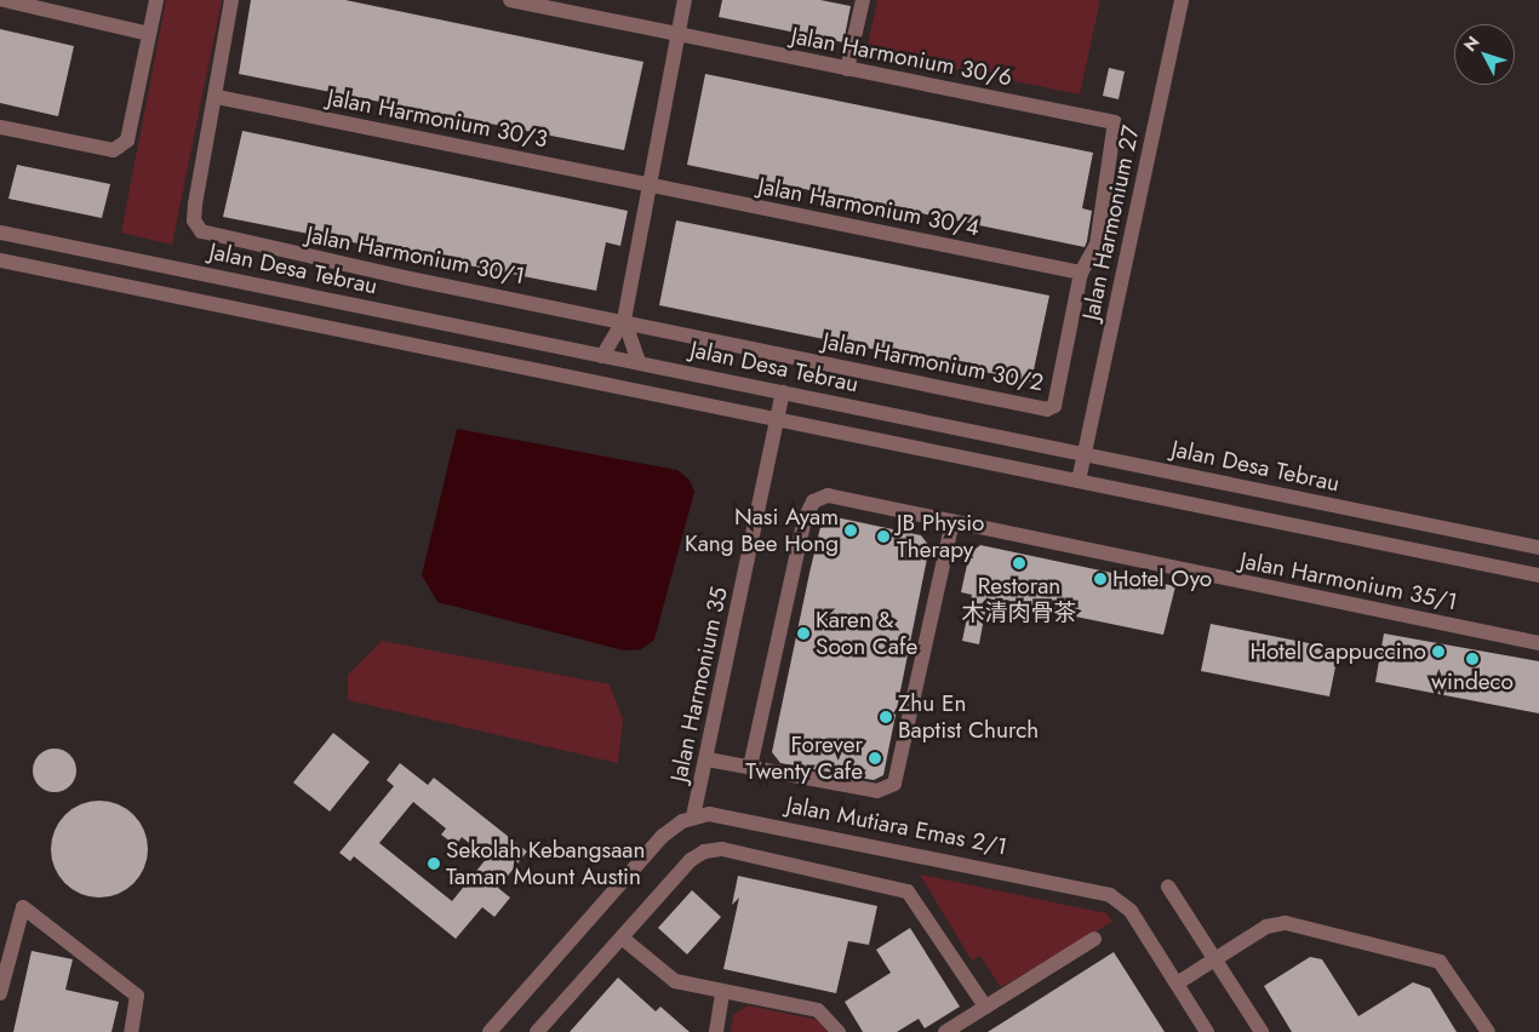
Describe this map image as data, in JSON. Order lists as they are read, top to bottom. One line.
{"streets":{"street":["Jalan Harmonium 30/6","Jalan Harmonium 30/3","Jalan Harmonium 30/4","Jalan Harmonium 27","Jalan Harmonium 30/1","Jalan Desa Tebrau","Jalan Harmonium 30/2","Jalan Harmonium 35/1","Jalan Harmonium 35","Jalan Mutiara Emas 2/1"]},"crossings":[["Jalan Harmonium 30/6","Jalan Harmonium 30/2"],["Jalan Harmonium 30/3","Jalan Harmonium 30/4"],["Jalan Harmonium 30/3","Jalan Harmonium 30/1"],["Jalan Harmonium 30/4","Jalan Harmonium 30/2"],["Jalan Harmonium 27","Jalan Desa Tebrau"],["Jalan Harmonium 30/1","Jalan Harmonium 30/2"],["Jalan Desa Tebrau","Jalan Harmonium 35"],["Jalan Harmonium 35","Jalan Mutiara Emas 2/1"]],"places":["Nasi Ayam Kang Bee Hong","JB Physio Therapy","Restoran 木清肉骨茶","Hotel Oyo","Karen & Soon Cafe","Hotel Cappuccino","windeco","Zhu En Baptist Church","Forever Twenty Cafe","Sekolah Kebangsaan Taman Mount Austin"],"north":"top left"}
